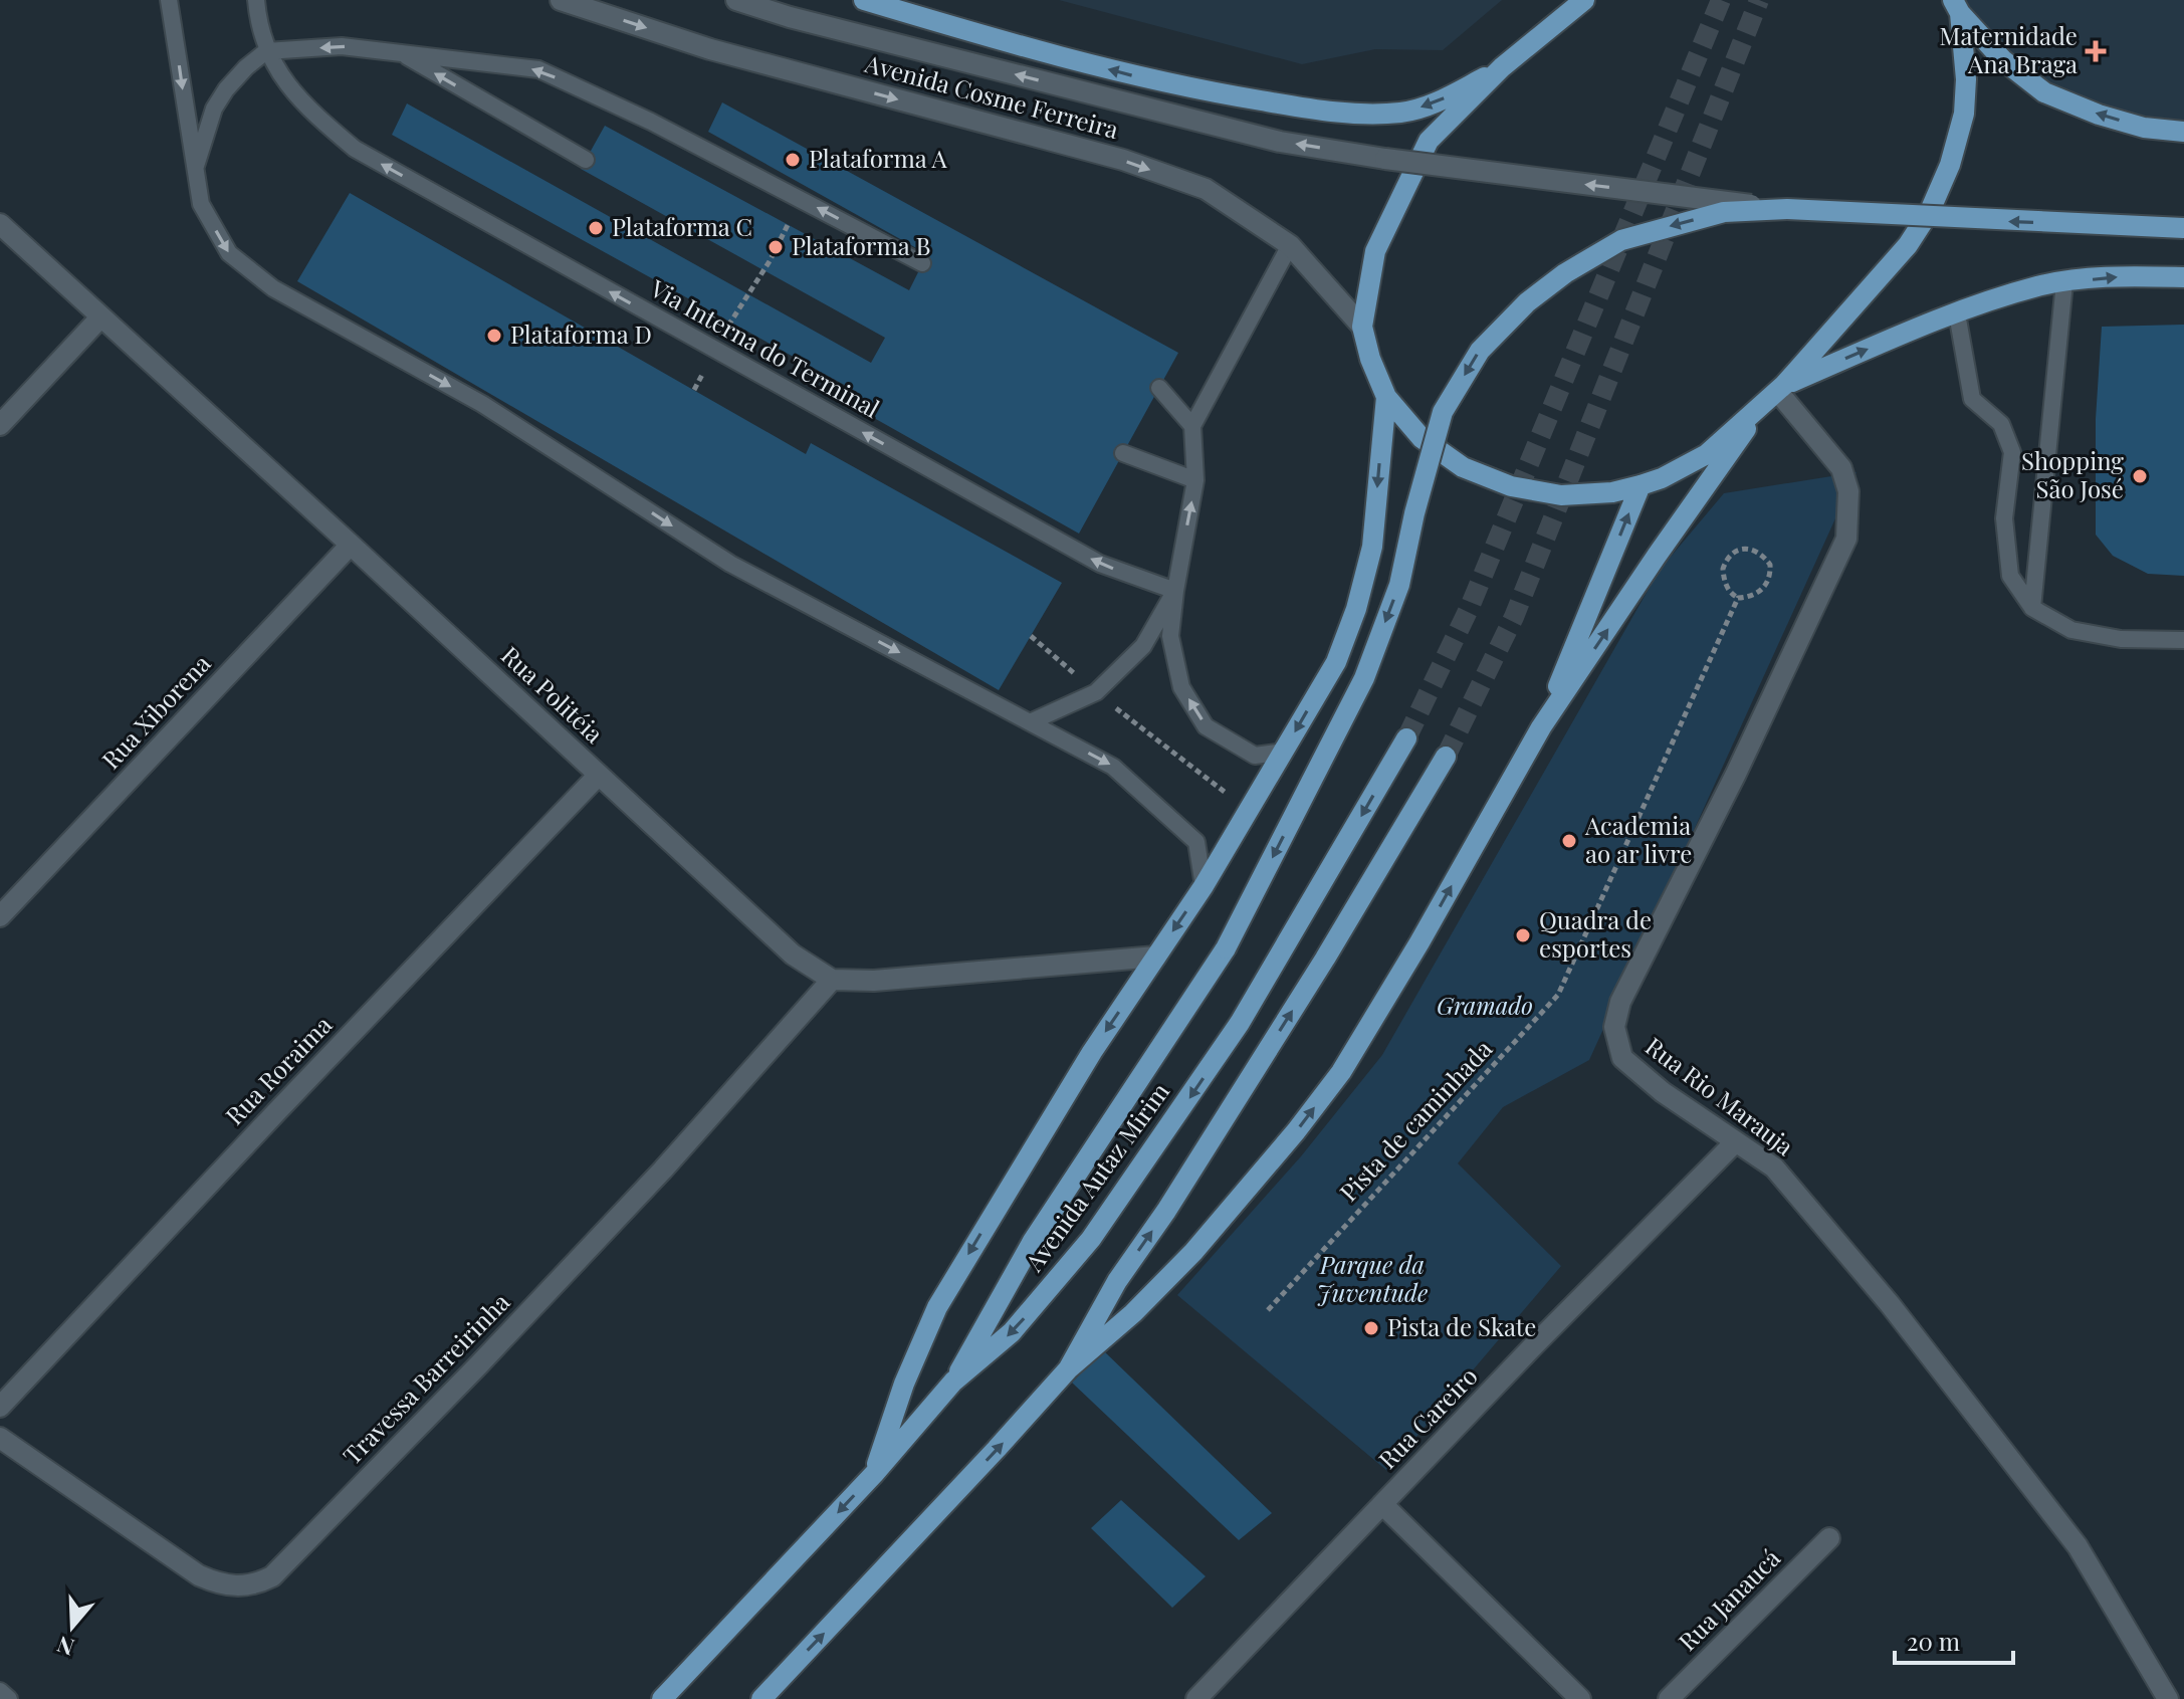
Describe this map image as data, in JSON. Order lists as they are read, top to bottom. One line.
{"streets":{"main road":["Avenida Autaz Mirim"],"street":["Avenida Cosme Ferreira","Rua Politéia","Rua Xiborena","Rua Roraima","Rua Rio Marauja","Travessa Barreirinha","Rua Careiro","Rua Janaucá"],"lane":["Via Interna do Terminal"],"path":["Pista de caminhada"]},"crossings":[["Rua Politéia","Rua Xiborena"],["Rua Politéia","Rua Roraima"],["Rua Politéia","Travessa Barreirinha"],["Rua Rio Marauja","Rua Careiro"]],"parks":["Gramado","Parque da Juventude"],"places":{"health":["Maternidade Ana Braga"],"other":["Plataforma A","Plataforma C","Plataforma B","Plataforma D","Shopping São José","Academia ao ar livre","Quadra de esportes","Pista de Skate"]},"scale_bar":"20 m","north":"bottom"}
